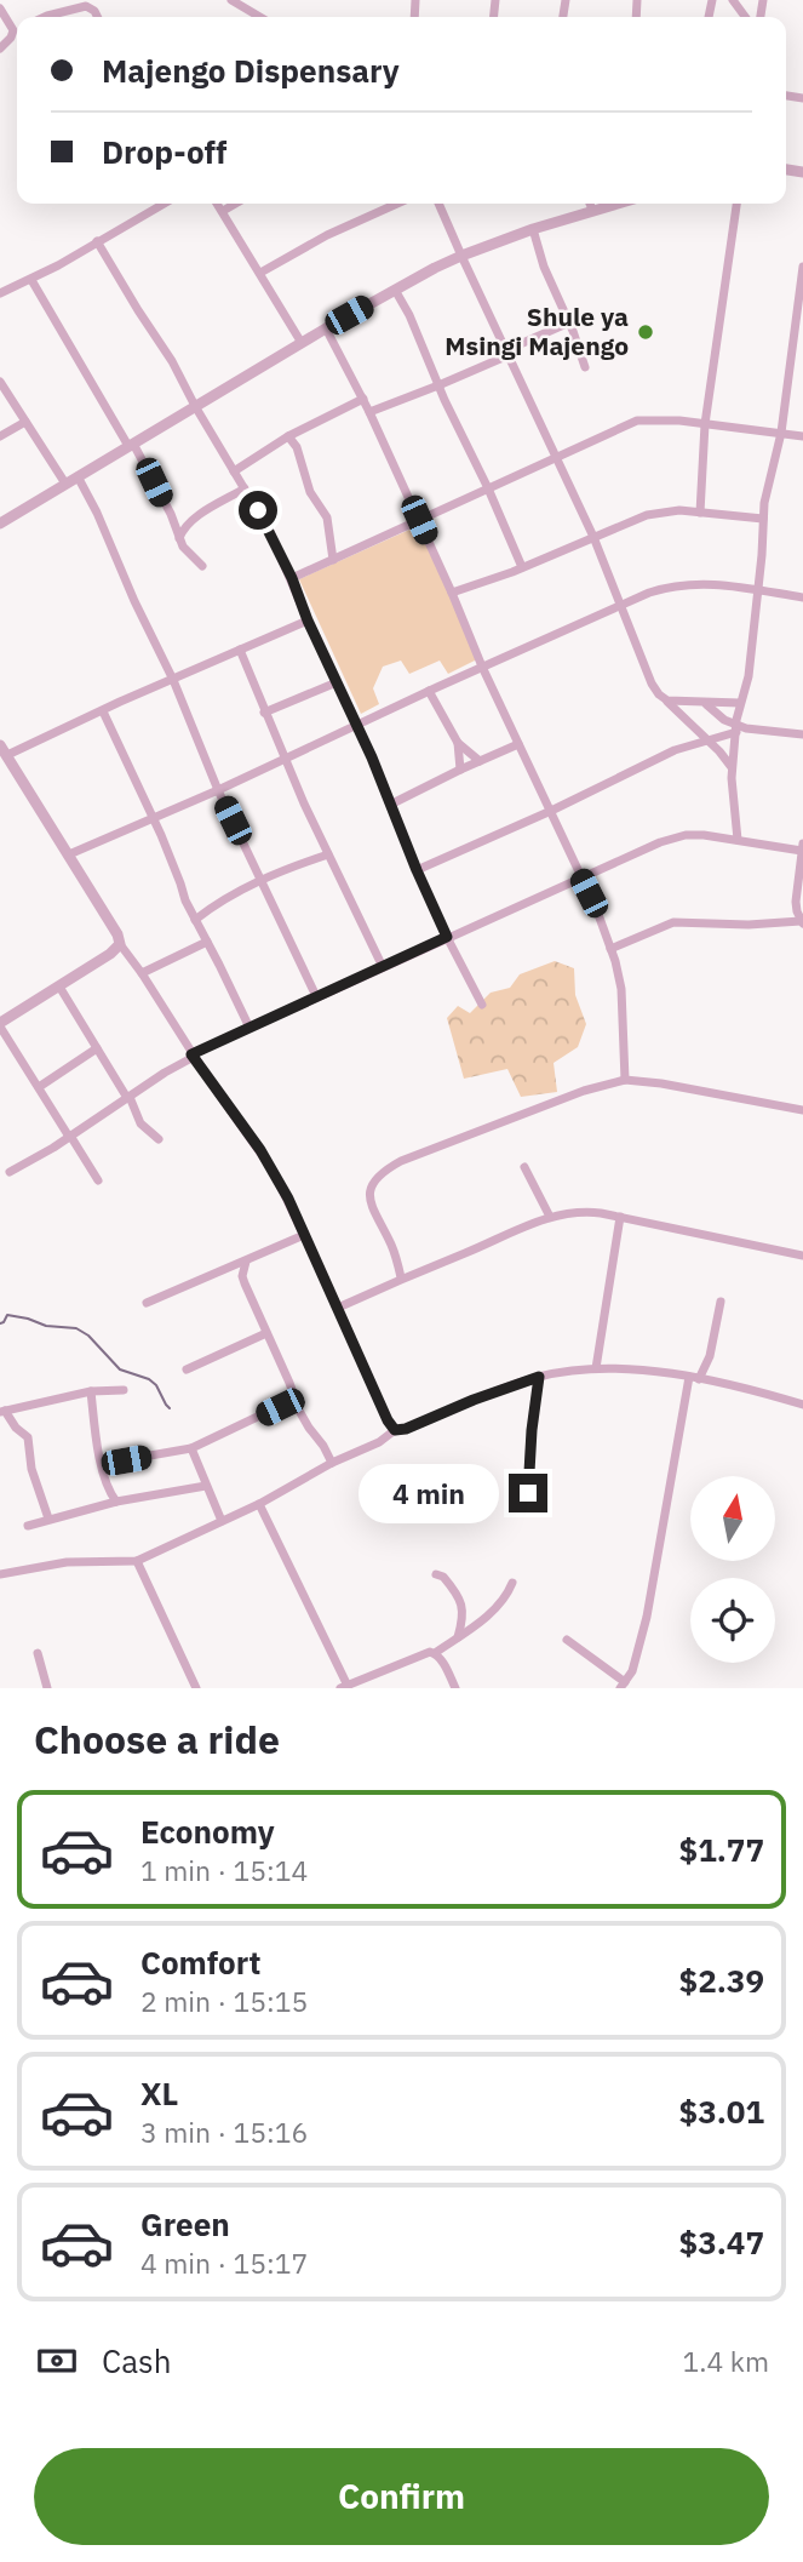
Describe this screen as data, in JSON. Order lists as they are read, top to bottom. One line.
{"places":["Shule ya Msingi Majengo"],"north":"top","page":{"banner":["Majengo Dispensary","Drop-off"],"bubble":"4 min","heading":"Choose a ride","list":[{"name":"Economy","note":"1 min · 15:14","value":"$1.77"},{"name":"Comfort","note":"2 min · 15:15","value":"$2.39"},{"name":"XL","note":"3 min · 15:16","value":"$3.01"},{"name":"Green","note":"4 min · 15:17","value":"$3.47"}],"pay":["Cash","1.4 km"],"buttons":"Confirm"}}
